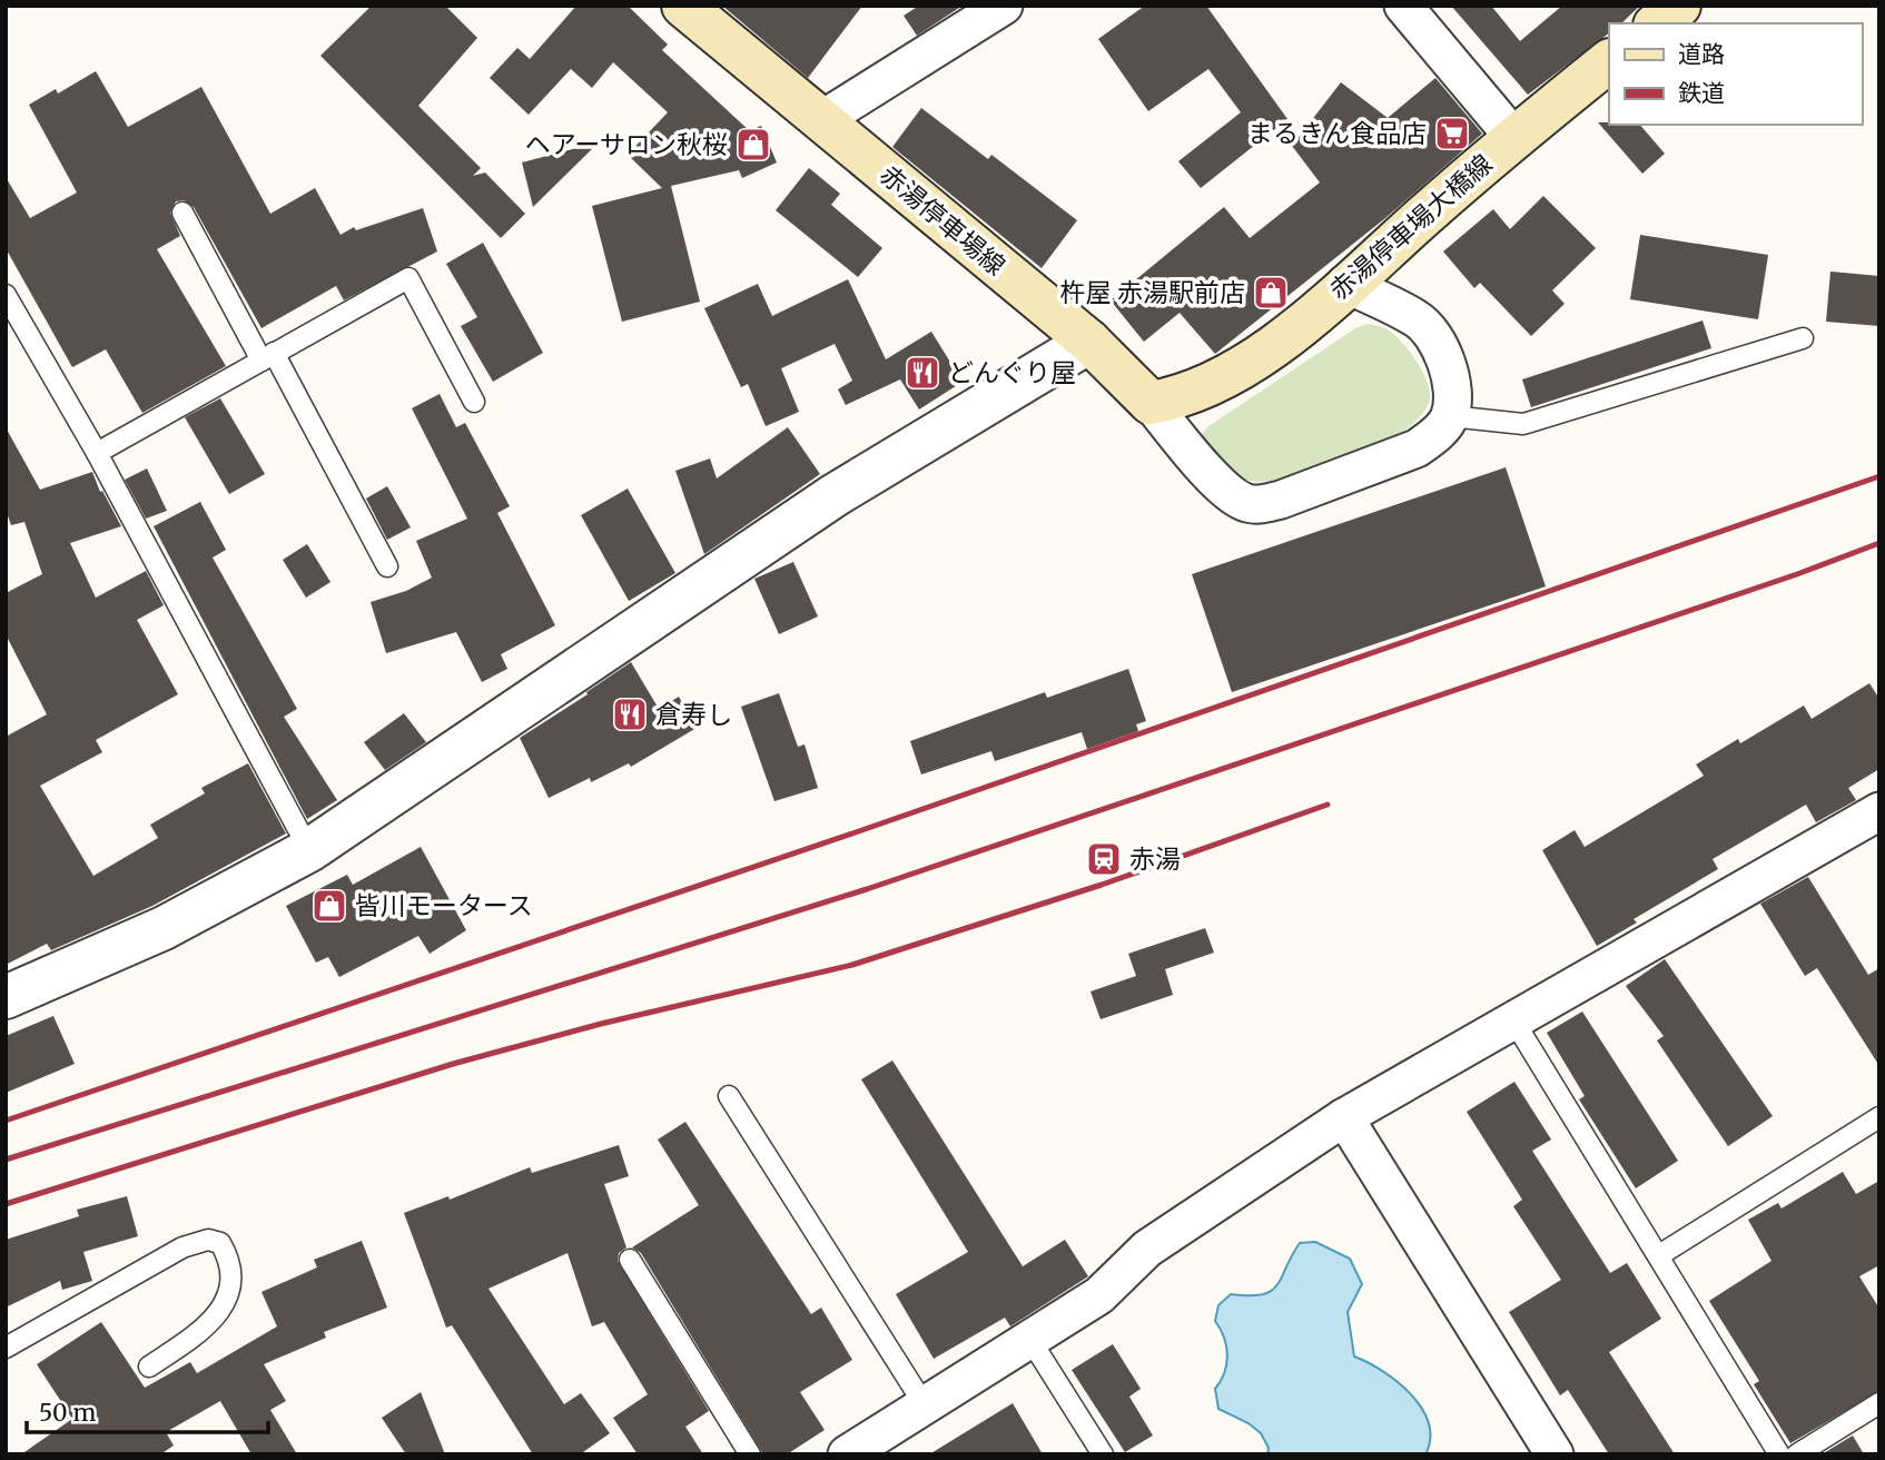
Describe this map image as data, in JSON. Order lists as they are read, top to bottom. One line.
{"streets":{"main road":["赤湯停車場線","赤湯停車場大橋線"]},"crossings":[["赤湯停車場線","赤湯停車場大橋線"]],"places":{"supermarket":["まるきん食品店"],"shop":["ヘアーサロン秋桜","杵屋 赤湯駅前店","皆川モータース"],"restaurant":["どんぐり屋","倉寿し"],"station":["赤湯"]},"legend":["道路","鉄道"],"scale_bar":"50 m"}
